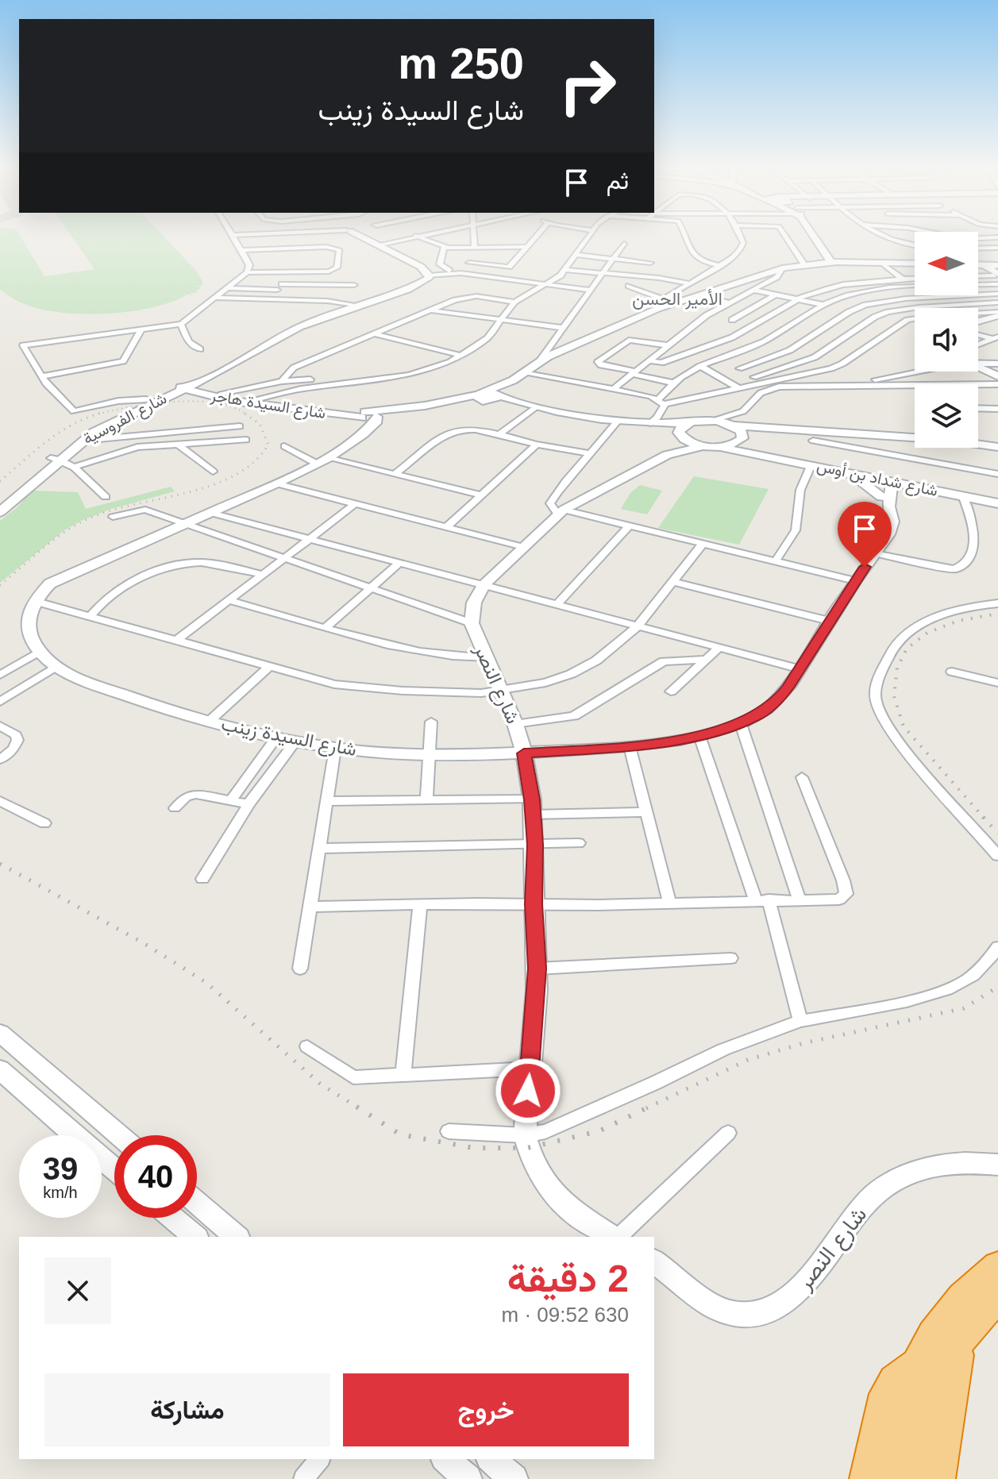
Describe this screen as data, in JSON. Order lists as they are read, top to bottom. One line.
{"streets":{"street":["شارع السيدة هاجر","شارع الفروسية","شارع شداد بن أوس","شارع النصر","شارع السيدة زينب"]},"crossings":[["شارع السيدة هاجر","شارع الفروسية"],["شارع شداد بن أوس","شارع النصر"],["شارع شداد بن أوس","شارع السيدة زينب"],["شارع النصر","شارع السيدة زينب"]],"districts":["الأمير الحسن"],"north":"left","page":{"turn":["250 m","شارع السيدة زينب"],"then":"ثم","speed":"39 km/h","limit":"40","heading":["2 دقيقة","630 m · 09:52"],"buttons":["خروج","مشاركة"]}}
